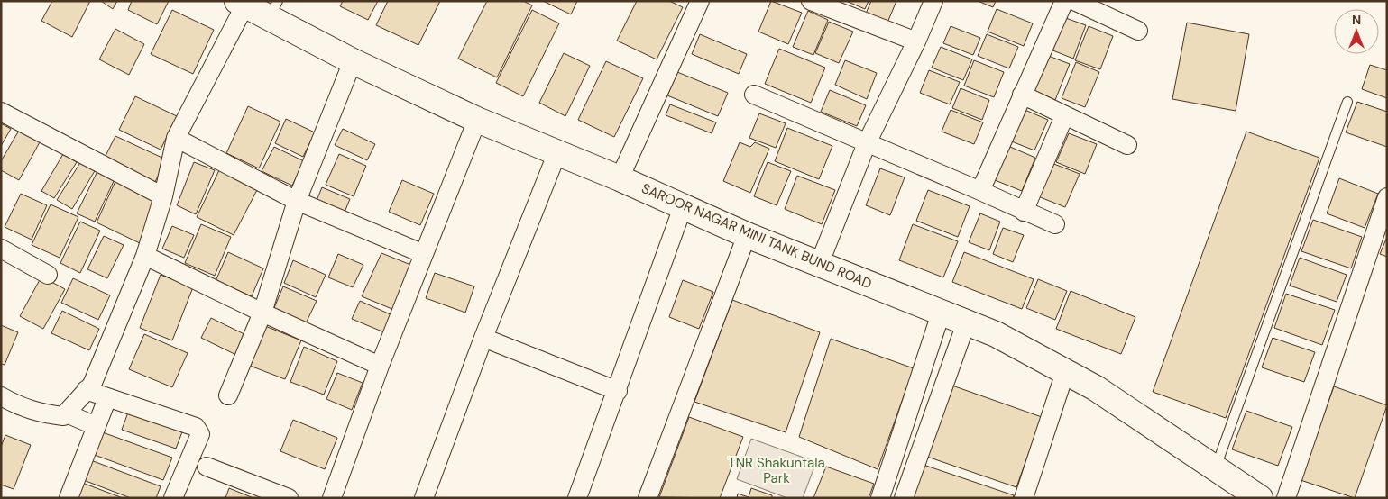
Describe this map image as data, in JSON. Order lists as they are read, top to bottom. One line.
{"streets":{"main road":["SAROOR NAGAR MINI TANK BUND ROAD"]},"parks":["TNR Shakuntala Park"],"north":"top"}
